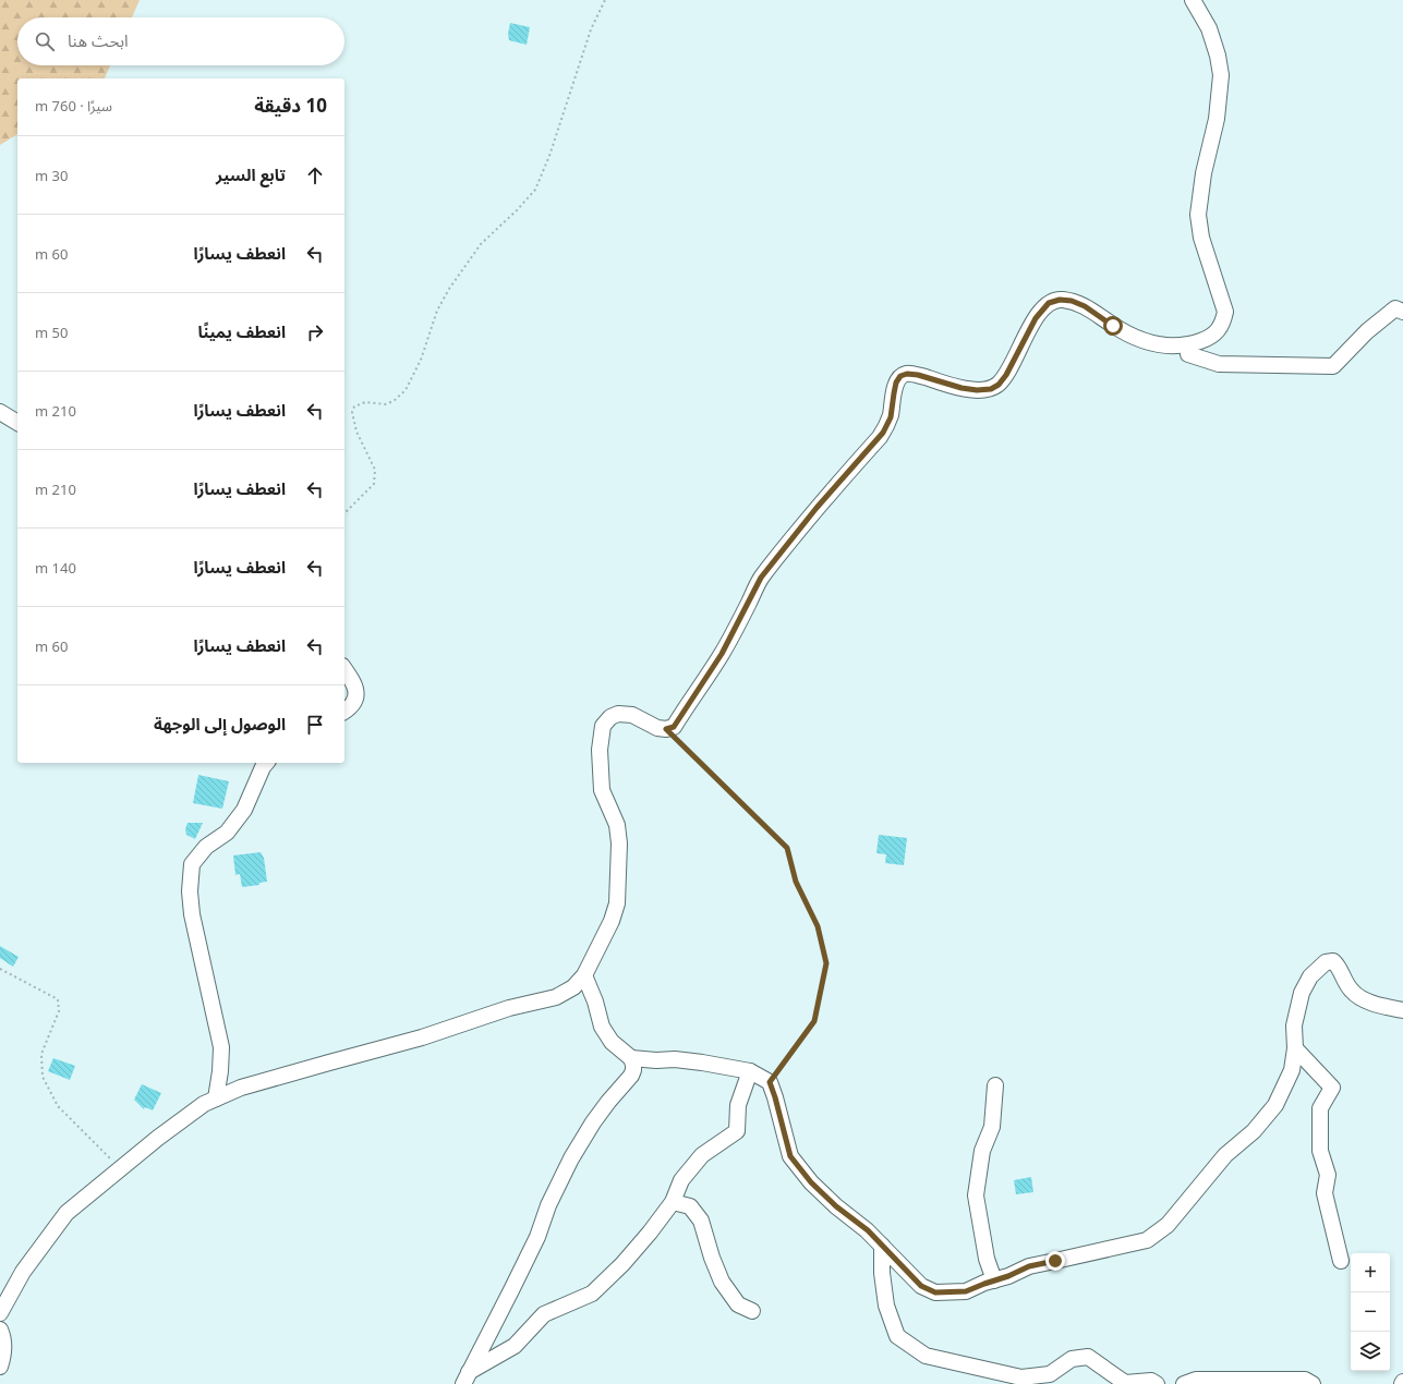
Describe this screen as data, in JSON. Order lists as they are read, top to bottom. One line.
{"page":{"search":"ابحث هنا","heading":["10 دقيقة","سيرًا · 760 m"],"list":[["تابع السير","30 m"],["انعطف يسارًا","60 m"],["انعطف يمينًا","50 m"],["انعطف يسارًا","210 m"],["انعطف يسارًا","210 m"],["انعطف يسارًا","140 m"],["انعطف يسارًا","60 m"],"الوصول إلى الوجهة"],"map_buttons":["+","−"]}}
